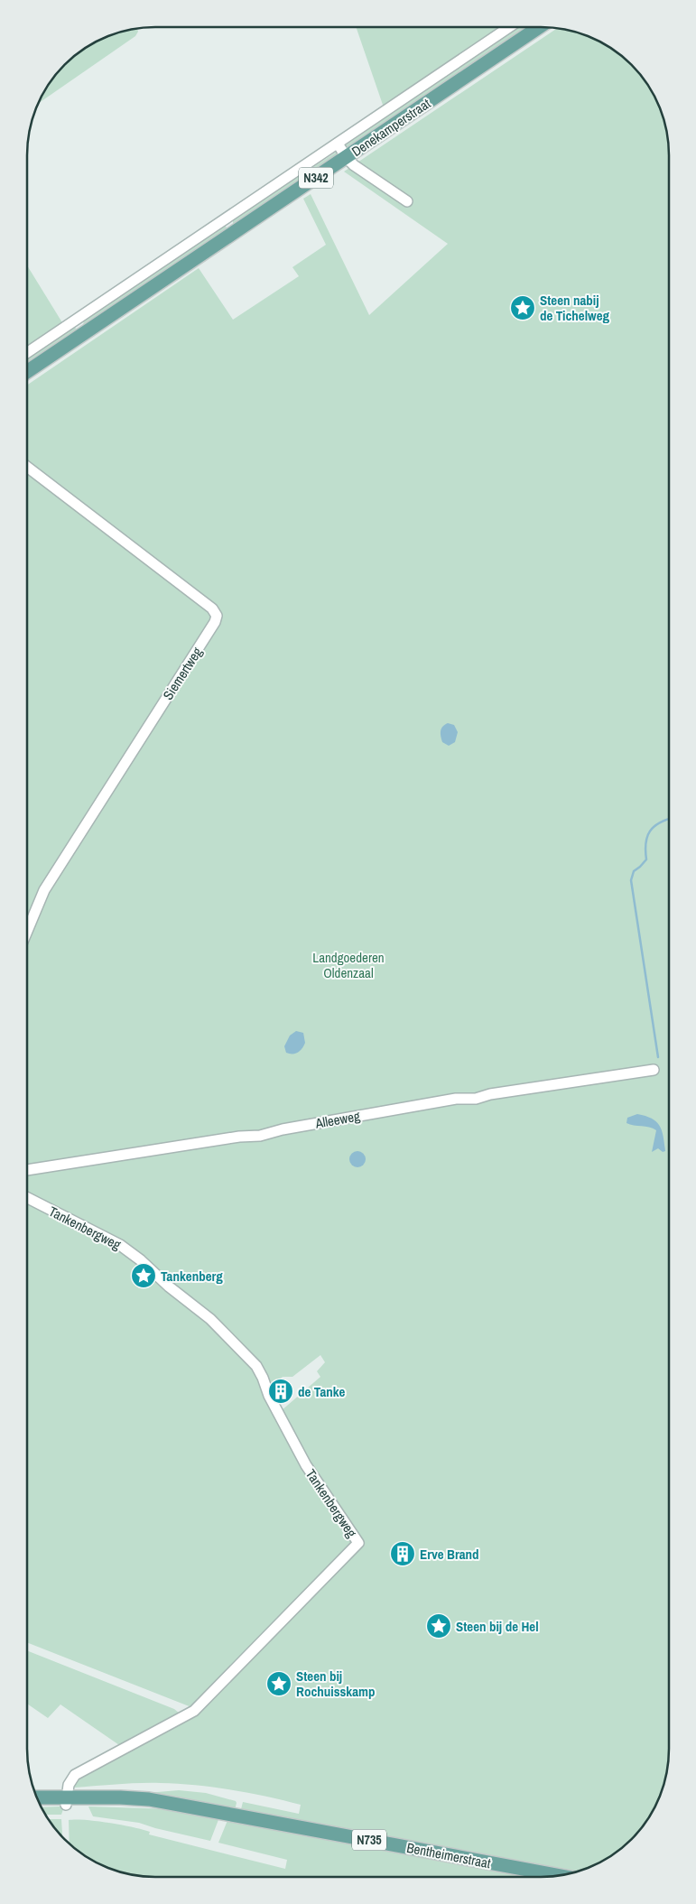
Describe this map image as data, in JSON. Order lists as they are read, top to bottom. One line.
{"streets":{"main road":["Denekamperstraat","N342","N735","Bentheimerstraat"],"street":["Siemertweg","Alleeweg","Tankenbergweg"]},"crossings":[["Tankenbergweg","Bentheimerstraat"]],"parks":["Landgoederen Oldenzaal"],"places":{"place":["Steen nabij de Tichelweg","Tankenberg","Steen bij de Hel","Steen bij Rochuisskamp"],"building":["de Tanke","Erve Brand"]}}
